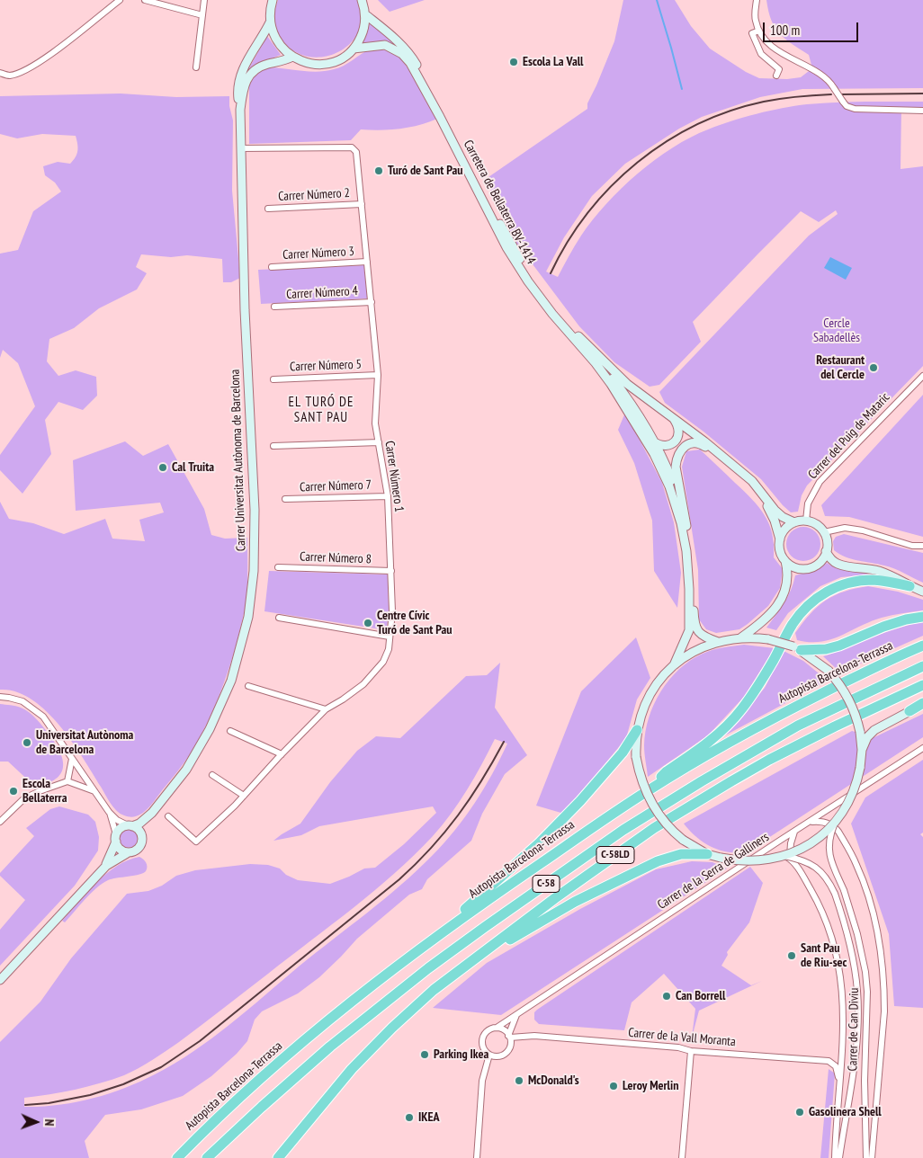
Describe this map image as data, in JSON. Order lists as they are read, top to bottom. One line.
{"streets":{"highway":["Autopista Barcelona-Terrassa","C-58LD","C-58"],"street":["Carrer Número 2","Carretera de Bellaterra BV-1414","Carrer Número 3","Carrer Número 4","Carrer Número 5","Carrer del Puig de Mataric","Carrer Universitat Autònoma de Barcelona","Carrer Número 1","Carrer Número 7","Carrer Número 8","Carrer de la Serra de Galliners","Carrer de Can Diviu","Carrer de la Vall Moranta"]},"crossings":[["Carrer Número 2","Carrer Número 1"],["Carrer Número 3","Carrer Número 1"],["Carrer Número 4","Carrer Número 1"],["Carrer Número 5","Carrer Número 1"],["Carrer Universitat Autònoma de Barcelona","Carrer Número 1"],["Carrer Número 1","Carrer Número 7"],["Carrer Número 1","Carrer Número 8"],["Carrer de la Serra de Galliners","Carrer de Can Diviu"],["Carrer de la Serra de Galliners","Carrer de la Vall Moranta"],["Carrer de Can Diviu","Carrer de la Vall Moranta"]],"districts":["EL TURÓ DE SANT PAU"],"parks":["Cercle Sabadellès"],"places":["Escola La Vall","Turó de Sant Pau","Restaurant del Cercle","Cal Truita","Centre Cívic Turó de Sant Pau","Universitat Autònoma de Barcelona","Escola Bellaterra","Sant Pau de Riu-sec","Can Borrell","Parking Ikea","McDonald's","Leroy Merlin","Gasolinera Shell","IKEA"],"scale_bar":"100 m","north":"right"}
